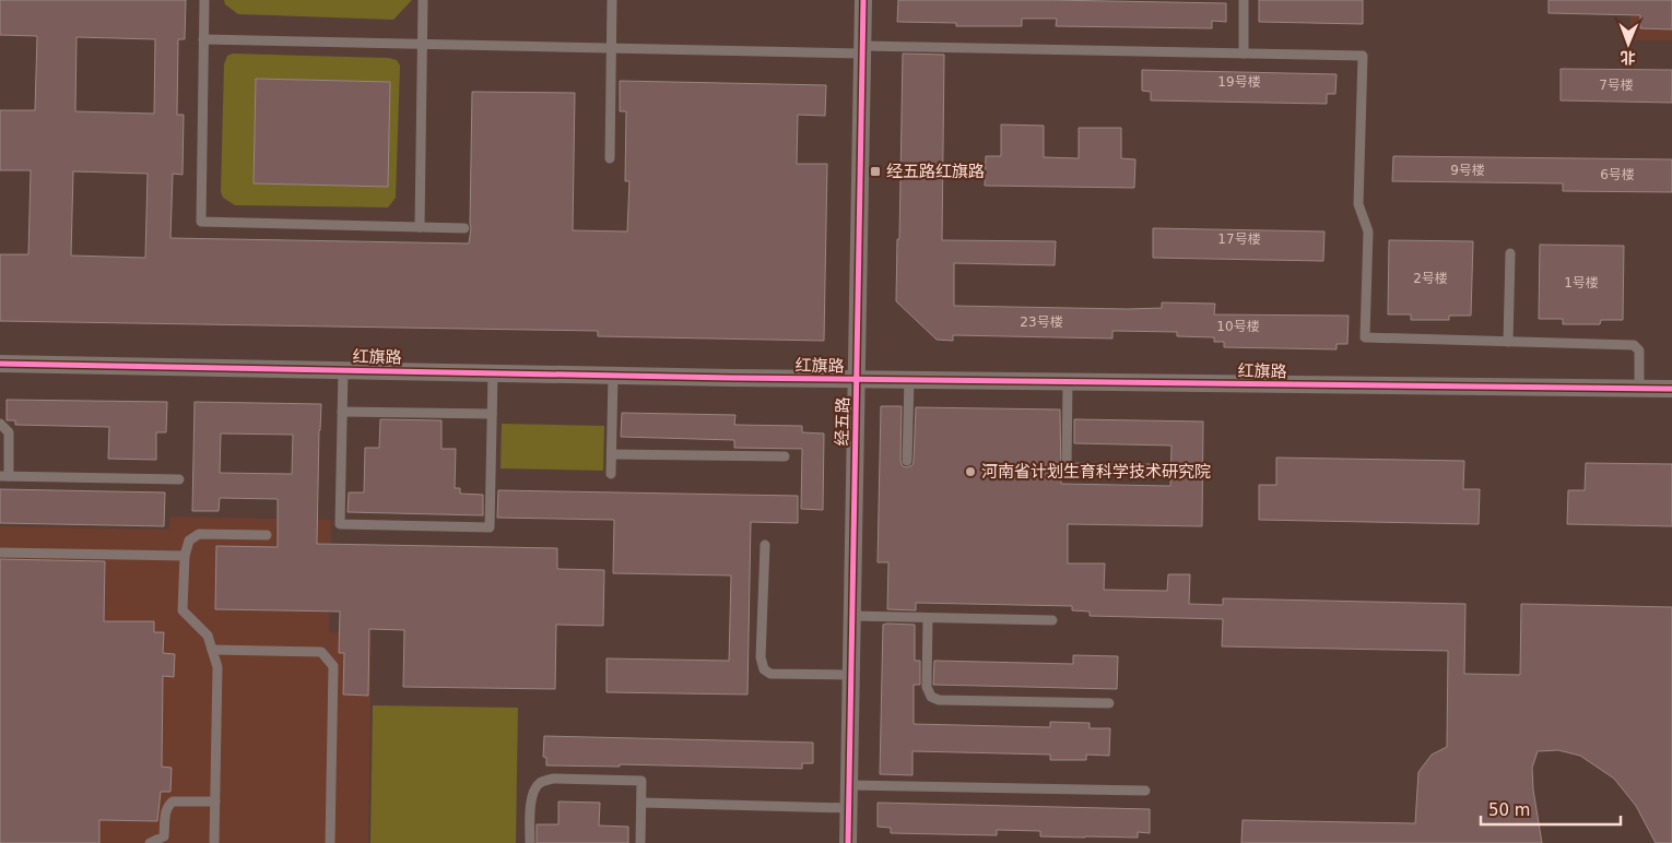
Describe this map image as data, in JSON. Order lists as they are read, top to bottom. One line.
{"streets":{"street":["红旗路","经五路"]},"crossings":[["红旗路","经五路"]],"places":{"transit":["经五路红旗路"],"other":["河南省计划生育科学技术研究院"]},"house_numbers":["19号楼","7号楼","9号楼","6号楼","17号楼","2号楼","1号楼","23号楼","10号楼"],"scale_bar":"50 m","north":"bottom"}
